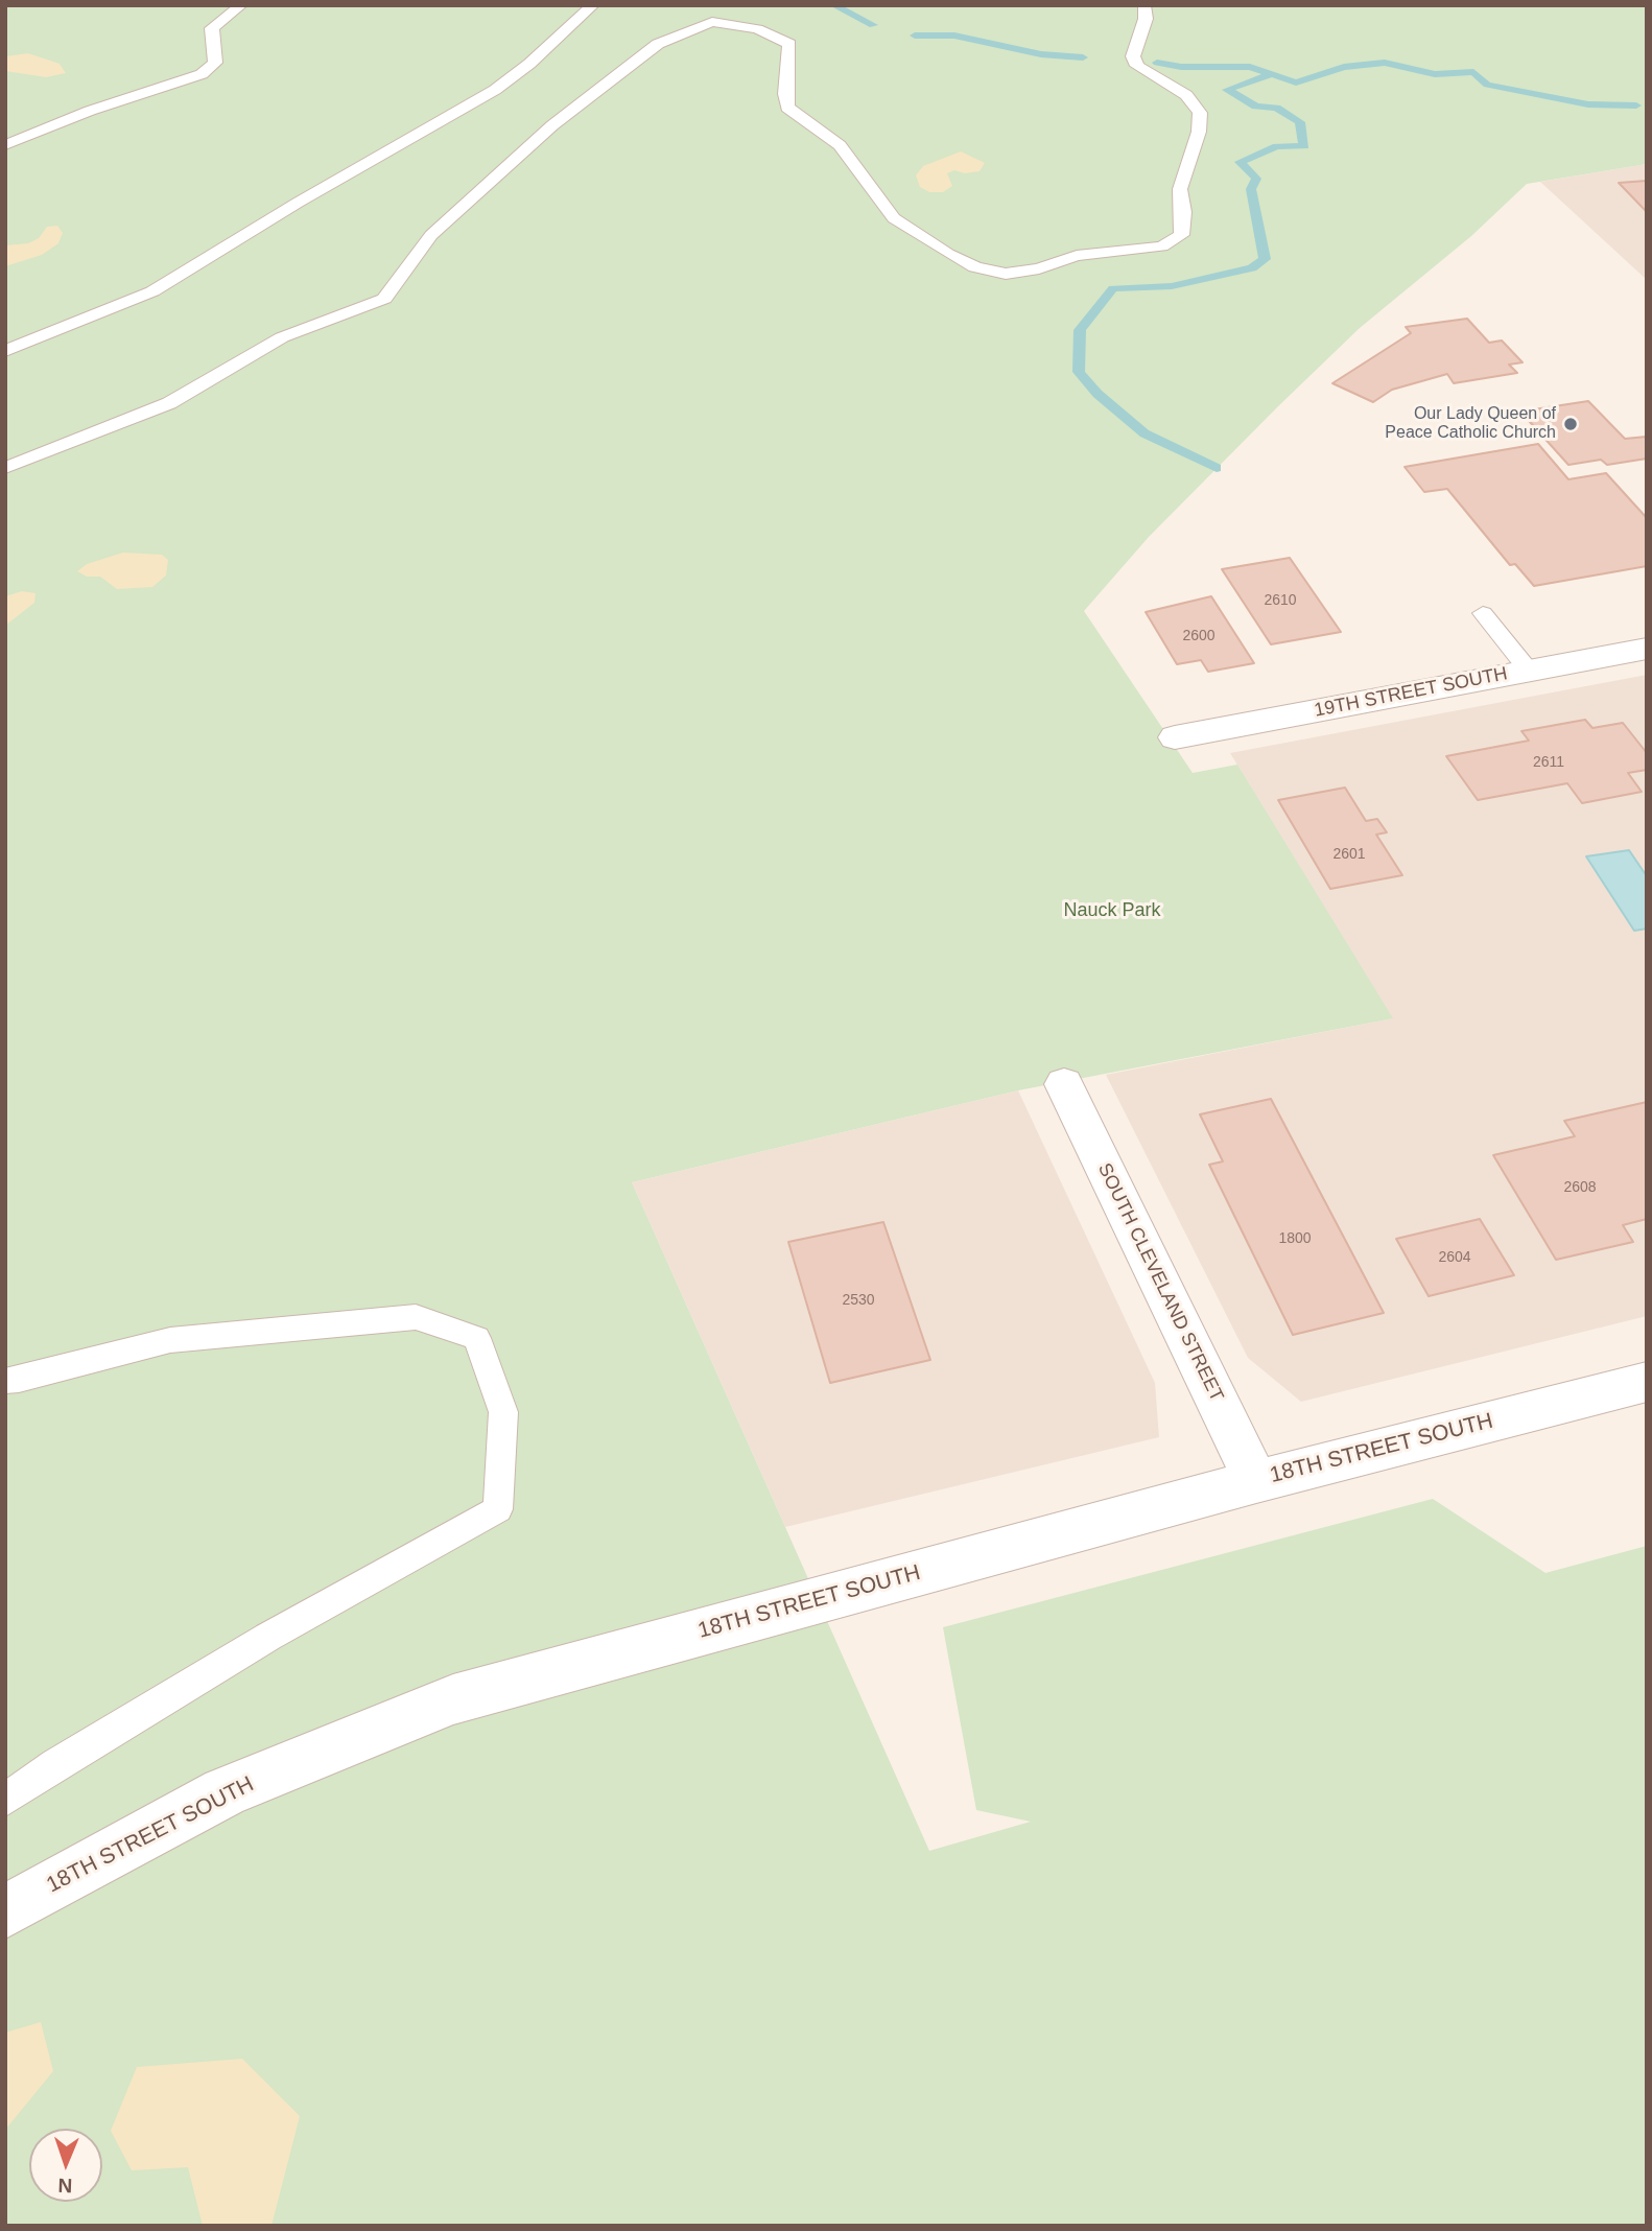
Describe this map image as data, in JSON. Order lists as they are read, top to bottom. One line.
{"streets":{"street":["19TH STREET SOUTH","SOUTH CLEVELAND STREET","18TH STREET SOUTH"]},"crossings":[["SOUTH CLEVELAND STREET","18TH STREET SOUTH"]],"parks":["Nauck Park"],"places":["Our Lady Queen of Peace Catholic Church"],"house_numbers":["2610","2600","2611","2601","2608","1800","2604","2530"],"north":"bottom"}
